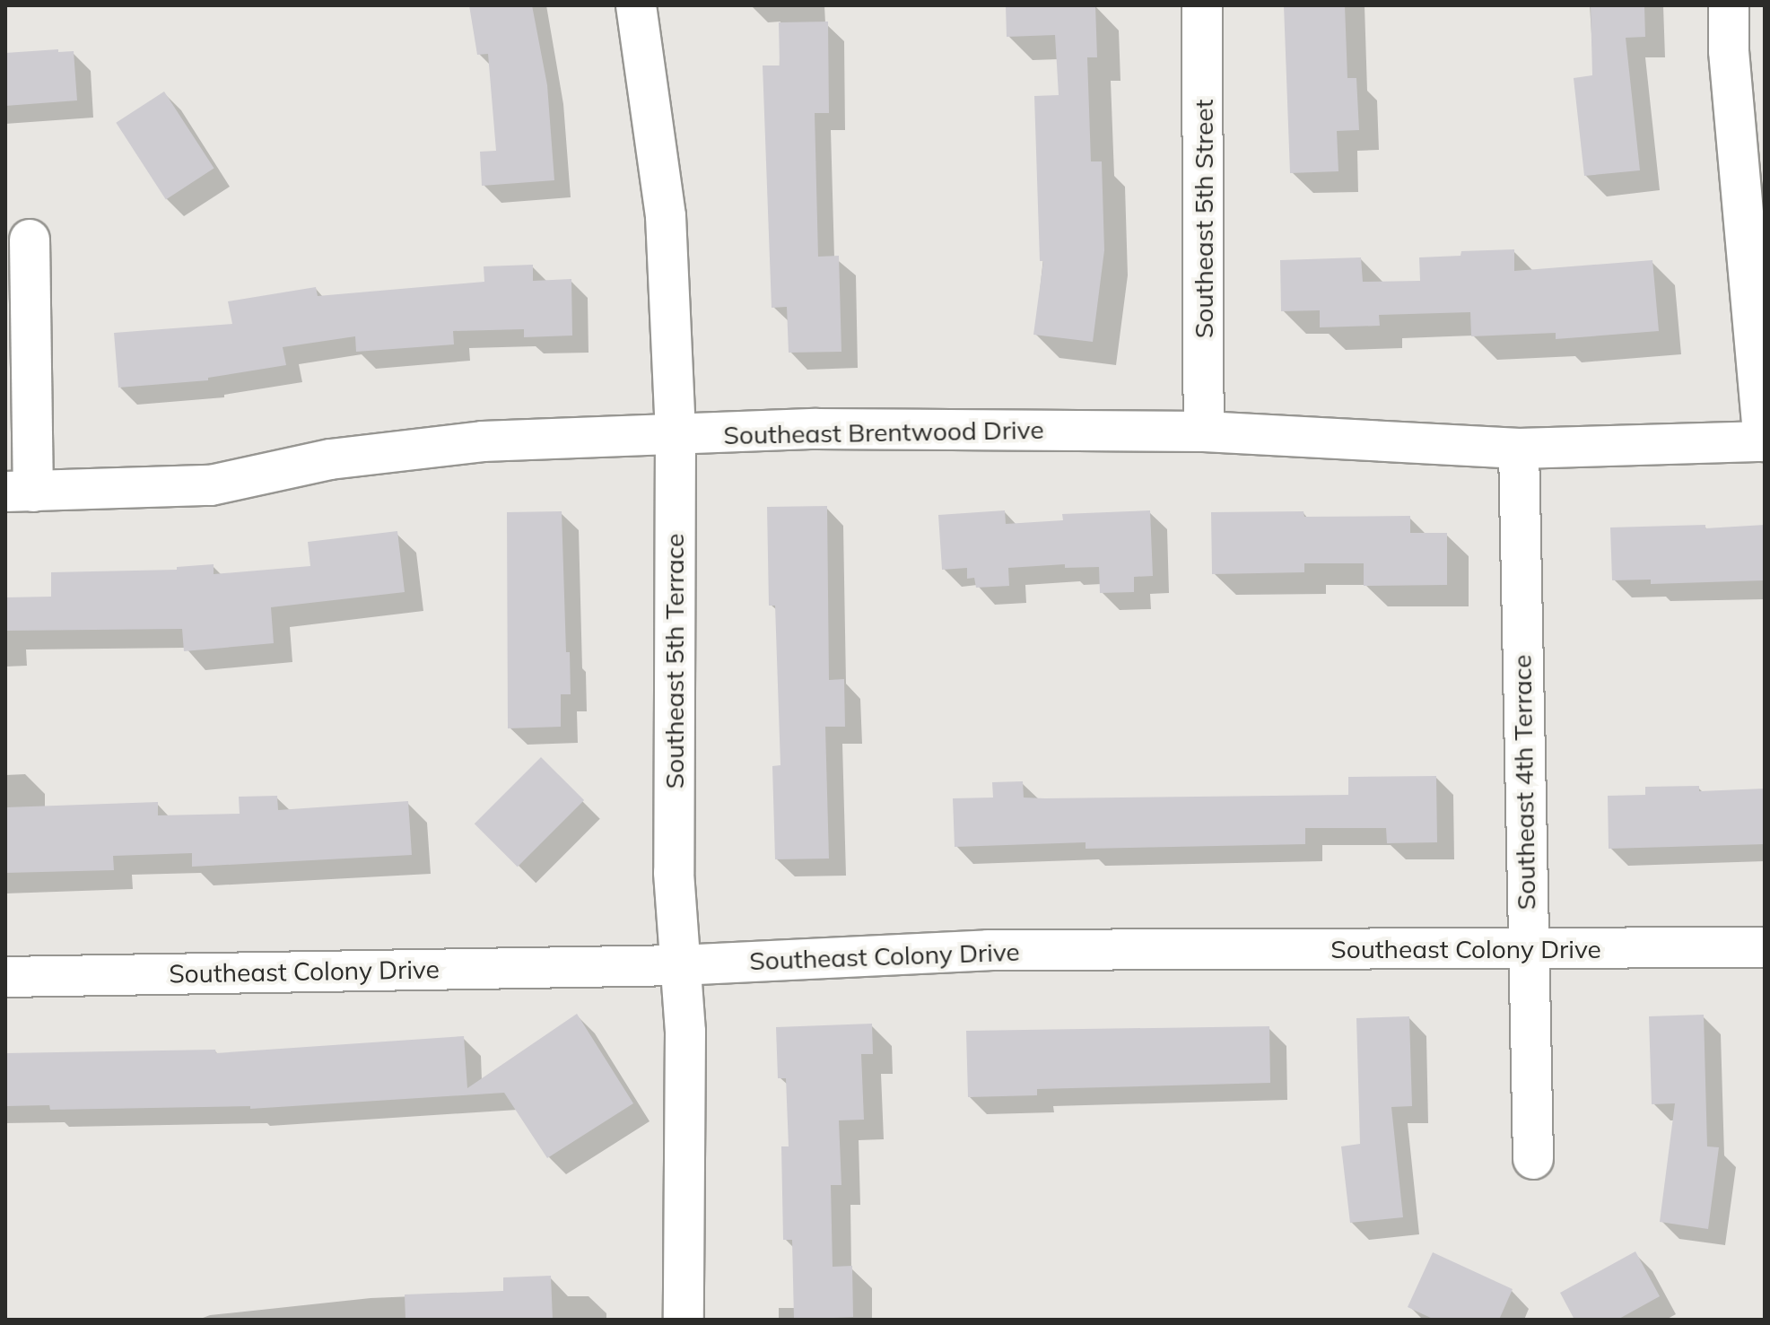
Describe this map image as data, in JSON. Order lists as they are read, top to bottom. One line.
{"streets":{"street":["Southeast 5th Street","Southeast Brentwood Drive","Southeast 5th Terrace","Southeast 4th Terrace","Southeast Colony Drive"]},"crossings":[["Southeast 5th Street","Southeast Brentwood Drive"],["Southeast Brentwood Drive","Southeast 5th Terrace"],["Southeast Brentwood Drive","Southeast 4th Terrace"],["Southeast 5th Terrace","Southeast Colony Drive"],["Southeast 4th Terrace","Southeast Colony Drive"]]}
